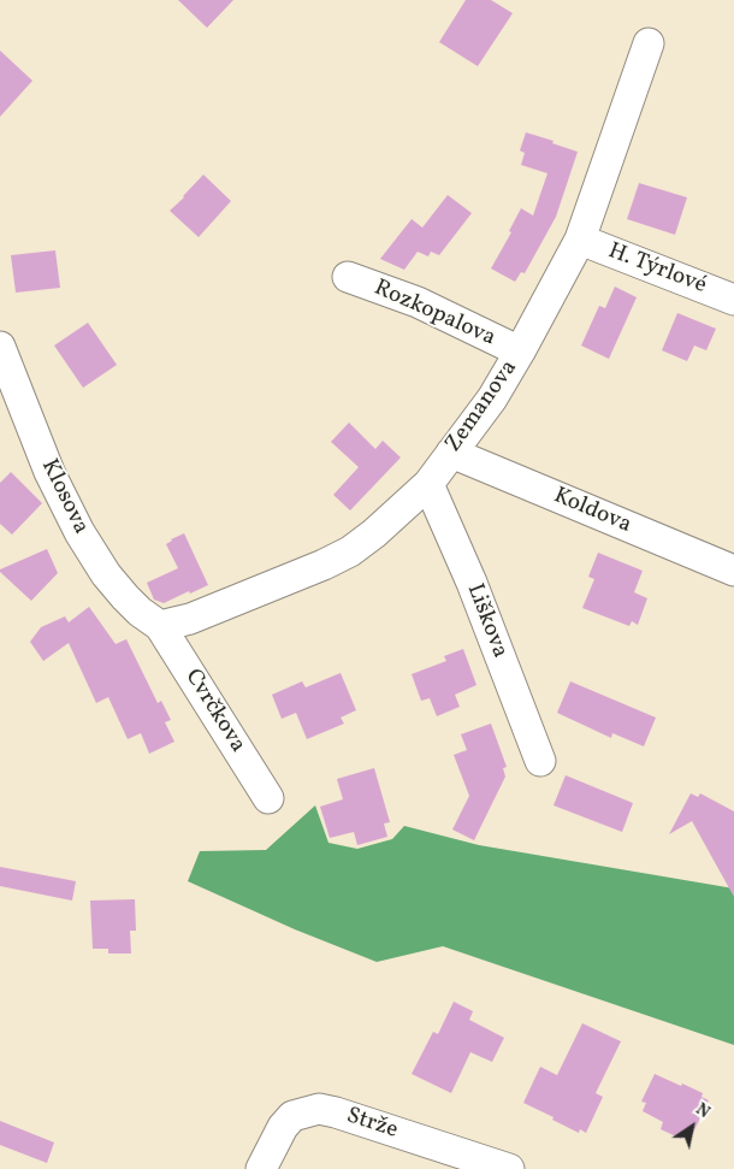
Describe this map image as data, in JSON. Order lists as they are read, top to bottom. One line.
{"streets":{"street":["H. Týrlové","Rozkopalova","Zemanova","Klosova","Koldova","Liškova","Cvrčkova","Strže"]},"crossings":[["H. Týrlové","Zemanova"],["Rozkopalova","Zemanova"],["Zemanova","Klosova"],["Zemanova","Koldova"],["Zemanova","Liškova"],["Zemanova","Cvrčkova"],["Klosova","Cvrčkova"]],"north":"top right"}
